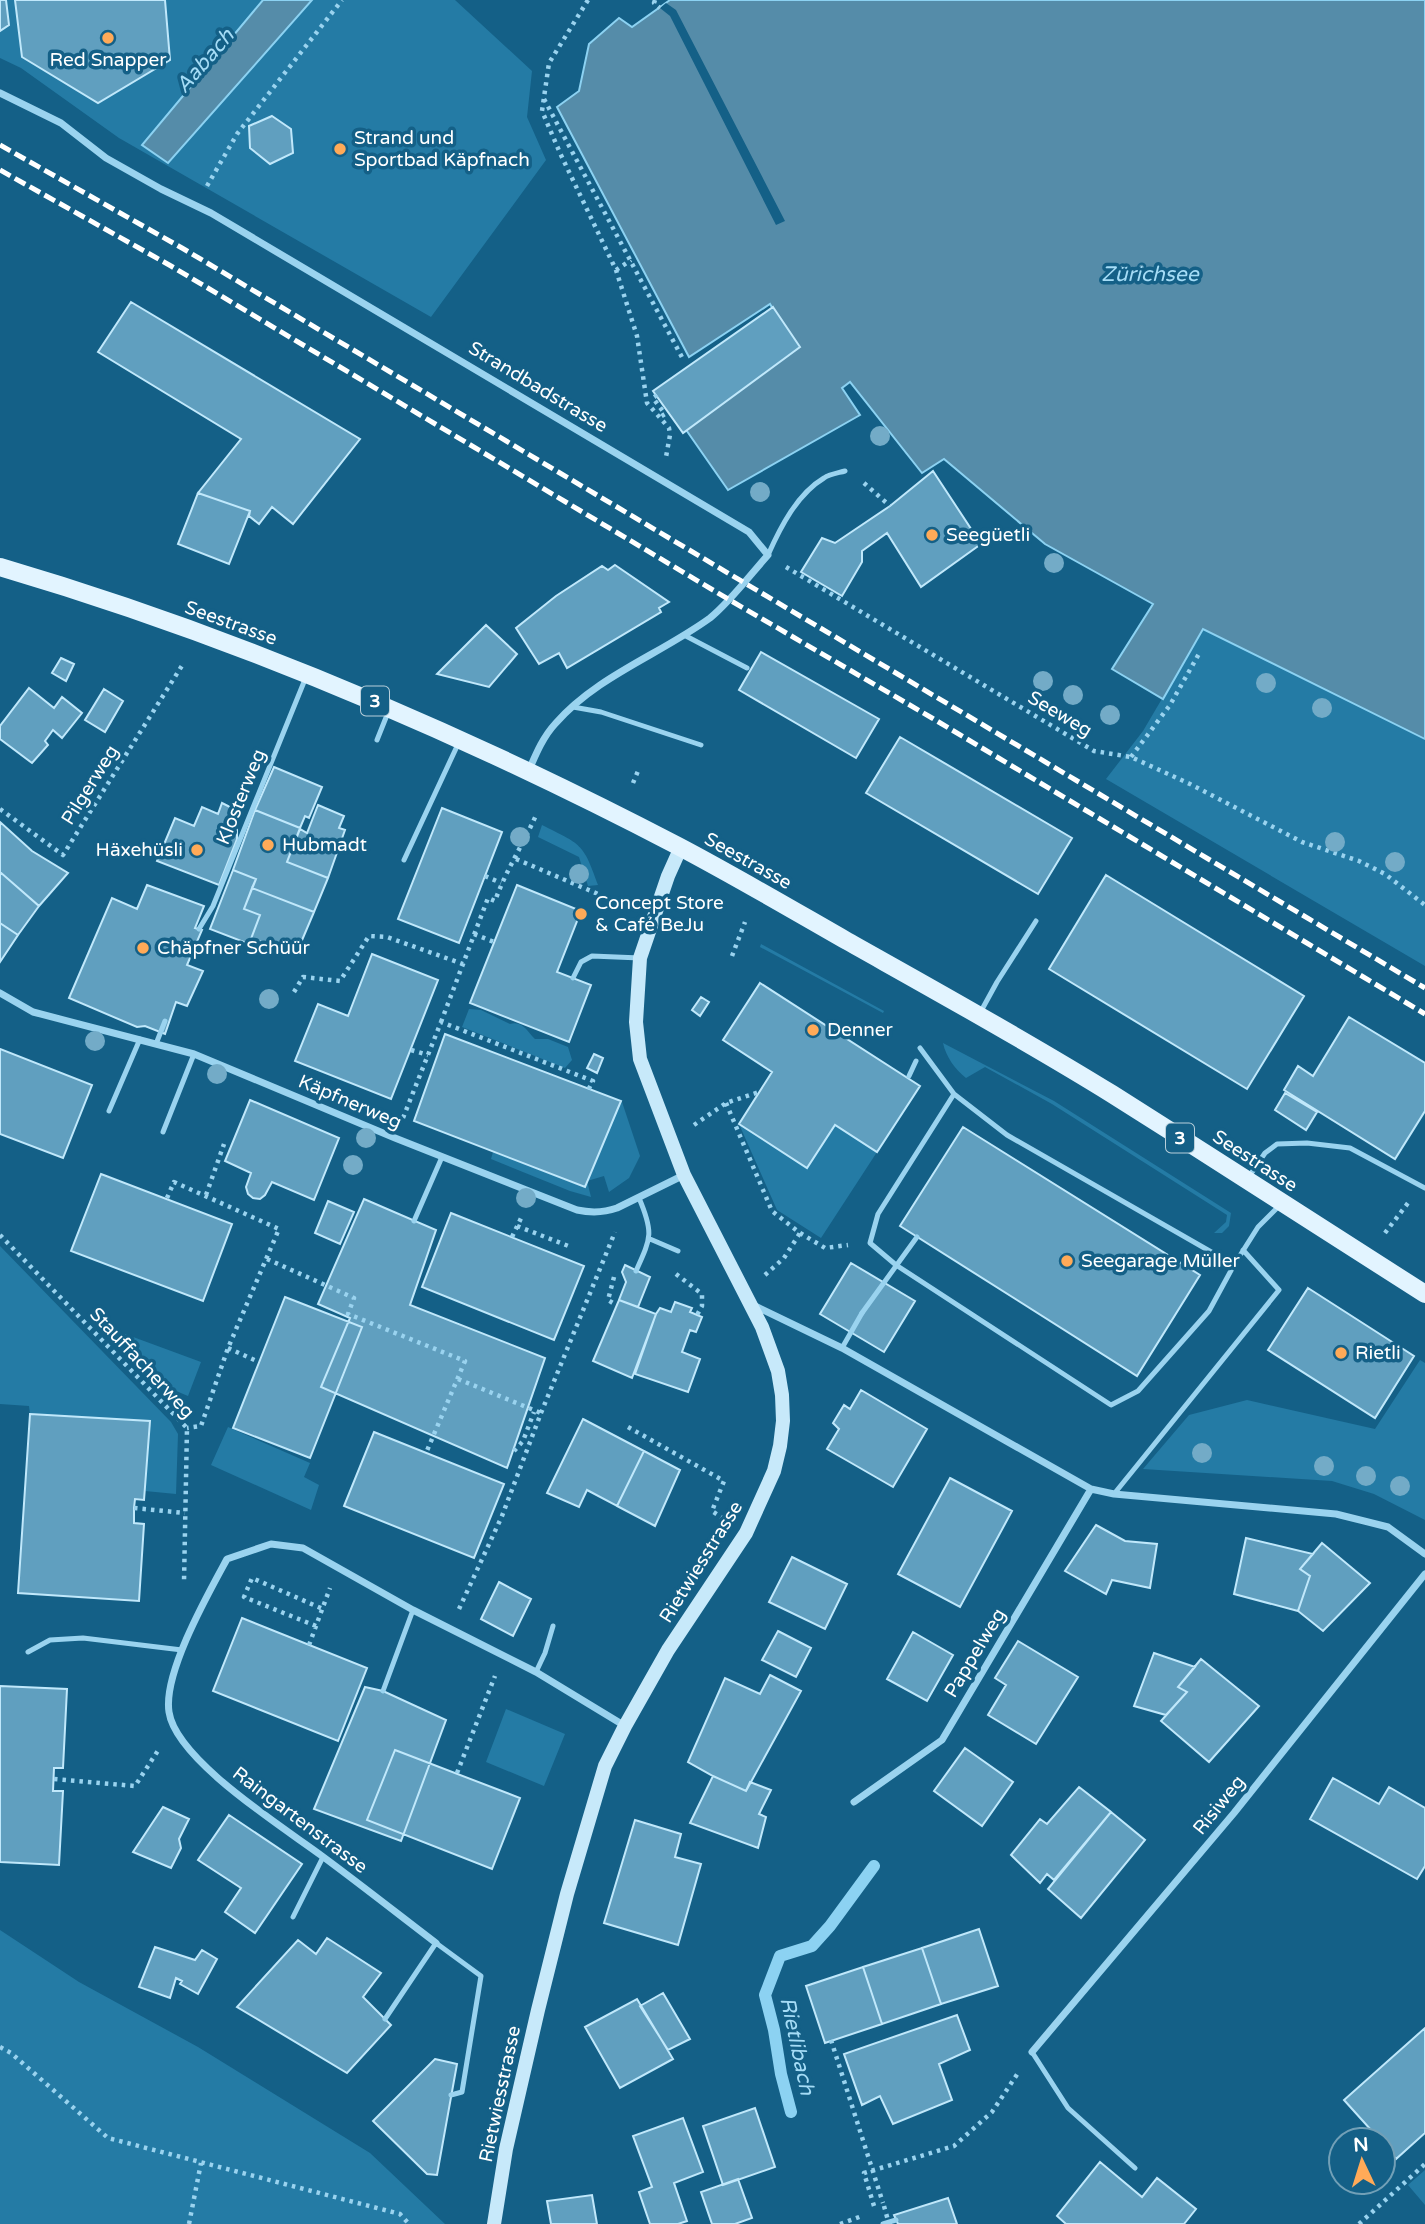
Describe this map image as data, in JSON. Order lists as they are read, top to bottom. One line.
{"streets":{"main road":["Seestrasse","3","Rietwiesstrasse"],"street":["Strandbadstrasse","Käpfnerweg","Pappelweg","Risiweg","Raingartenstrasse"],"lane":["Klosterweg"],"path":["Seeweg","Pilgerweg","Stauffacherweg"]},"crossings":[["Strandbadstrasse","Seeweg"],["Seestrasse","Klosterweg"],["Seestrasse","Rietwiesstrasse"],["Käpfnerweg","Rietwiesstrasse"],["Rietwiesstrasse","Raingartenstrasse"]],"water":["Aabach","Zürichsee","Rietlibach"],"places":["Red Snapper","Strand und Sportbad Käpfnach","Seegüetli","Hubmadt","Häxehüsli","Concept Store & Café BeJu","Chäpfner Schüür","Denner","Seegarage Müller","Rietli"],"north":"top"}
